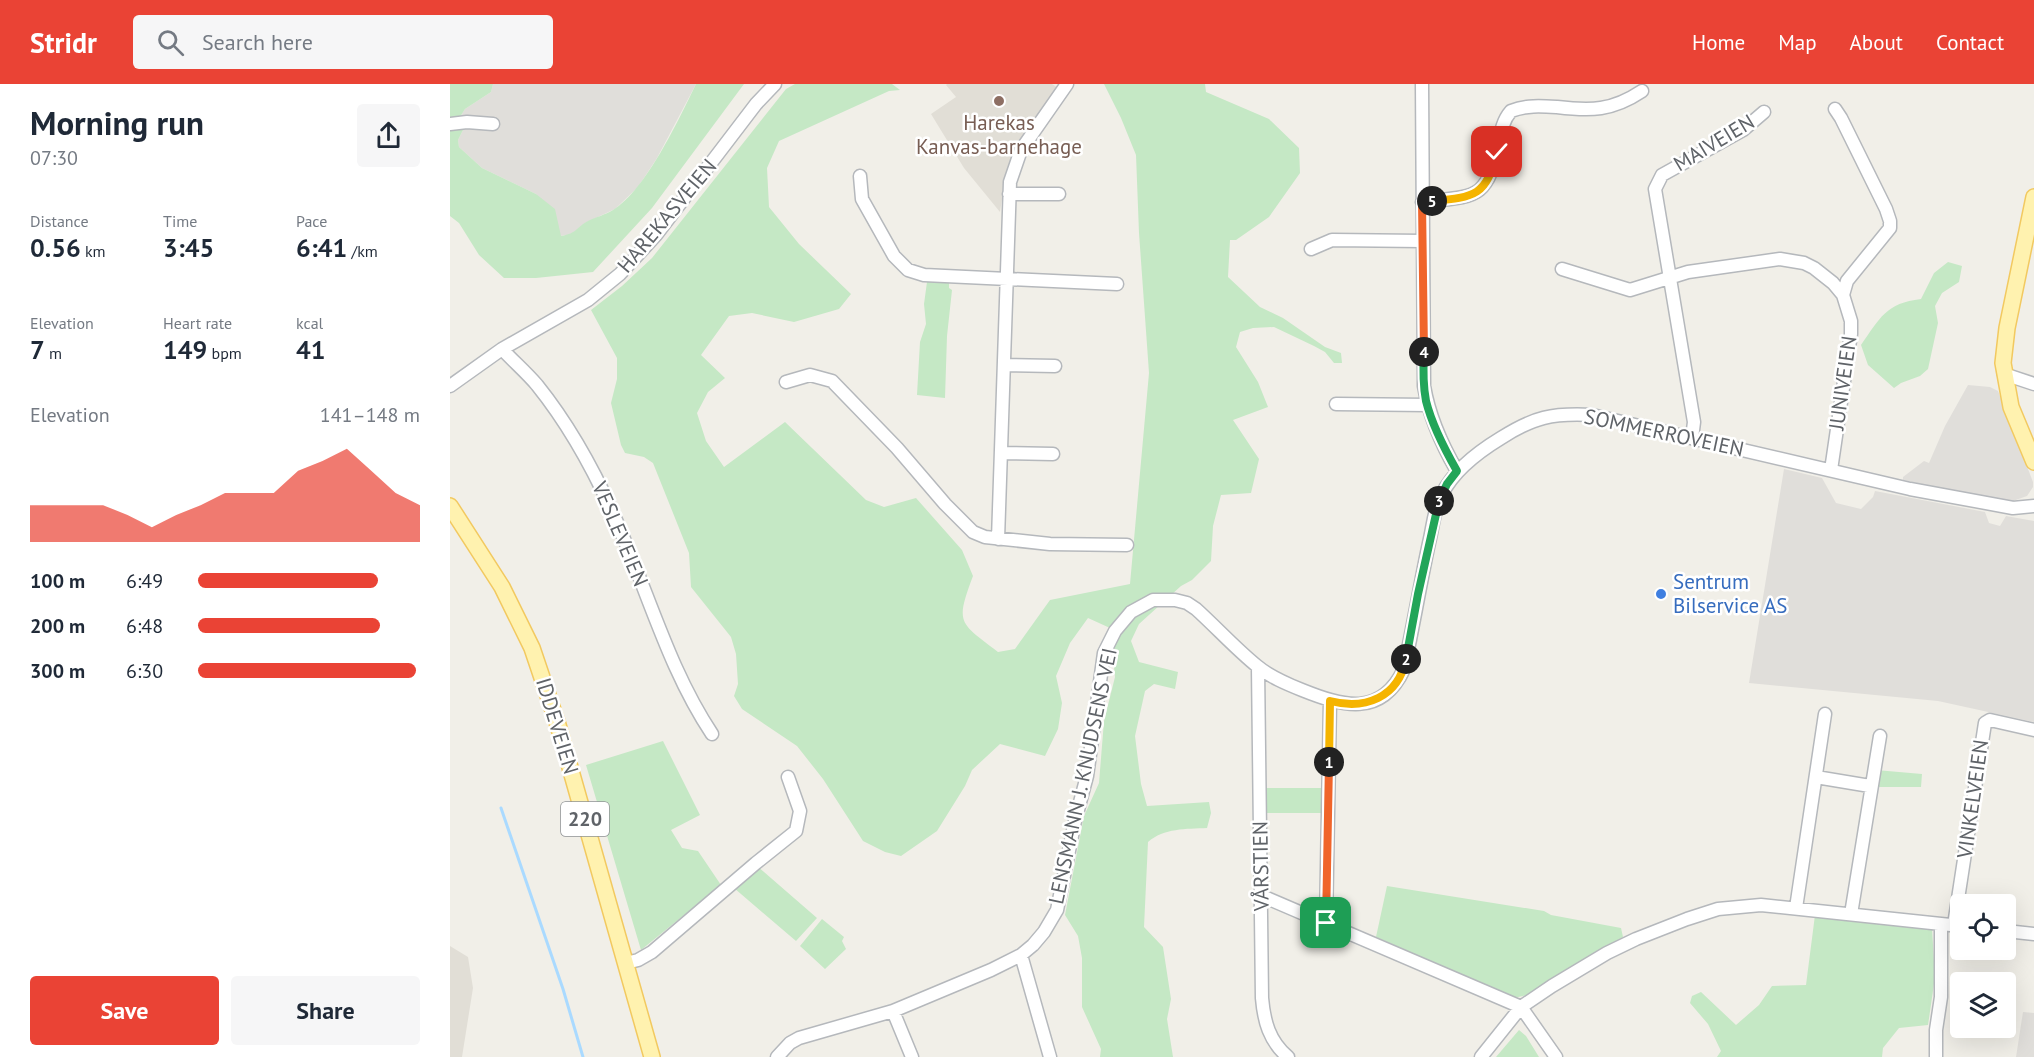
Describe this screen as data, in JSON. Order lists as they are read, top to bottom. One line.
{"streets":{"main road":["IDDEVEIEN","220"],"street":["MAIVEIEN","HAREKASVEIEN","JUNIVEIEN","SOMMERROVEIEN","VESLEVEIEN","LENSMANN J. KNUDSENS VEI","VINKELVEIEN","VÅRSTIEN"]},"crossings":[["MAIVEIEN","SOMMERROVEIEN"],["HAREKASVEIEN","VESLEVEIEN"],["JUNIVEIEN","SOMMERROVEIEN"],["SOMMERROVEIEN","LENSMANN J. KNUDSENS VEI"],["SOMMERROVEIEN","VÅRSTIEN"]],"places":["Harekas Kanvas-barnehage","Sentrum Bilservice AS"],"page":{"header":"Stridr","search":"Search here","nav":["Home","Map","About","Contact"],"heading":["Morning run","07:30"],"stats":[["Distance","0.56 km"],["Time","3:45"],["Pace","6:41 /km"],["Elevation","7 m"],["Heart rate","149 bpm"],["kcal","41"]],"pins":["5","4","3","2","1"],"chart":["Elevation","141–148 m"],"list":[{"name":"100 m","note":"6:49"},{"name":"200 m","note":"6:48"},{"name":"300 m","note":"6:30"}],"buttons":["Save","Share"]}}
